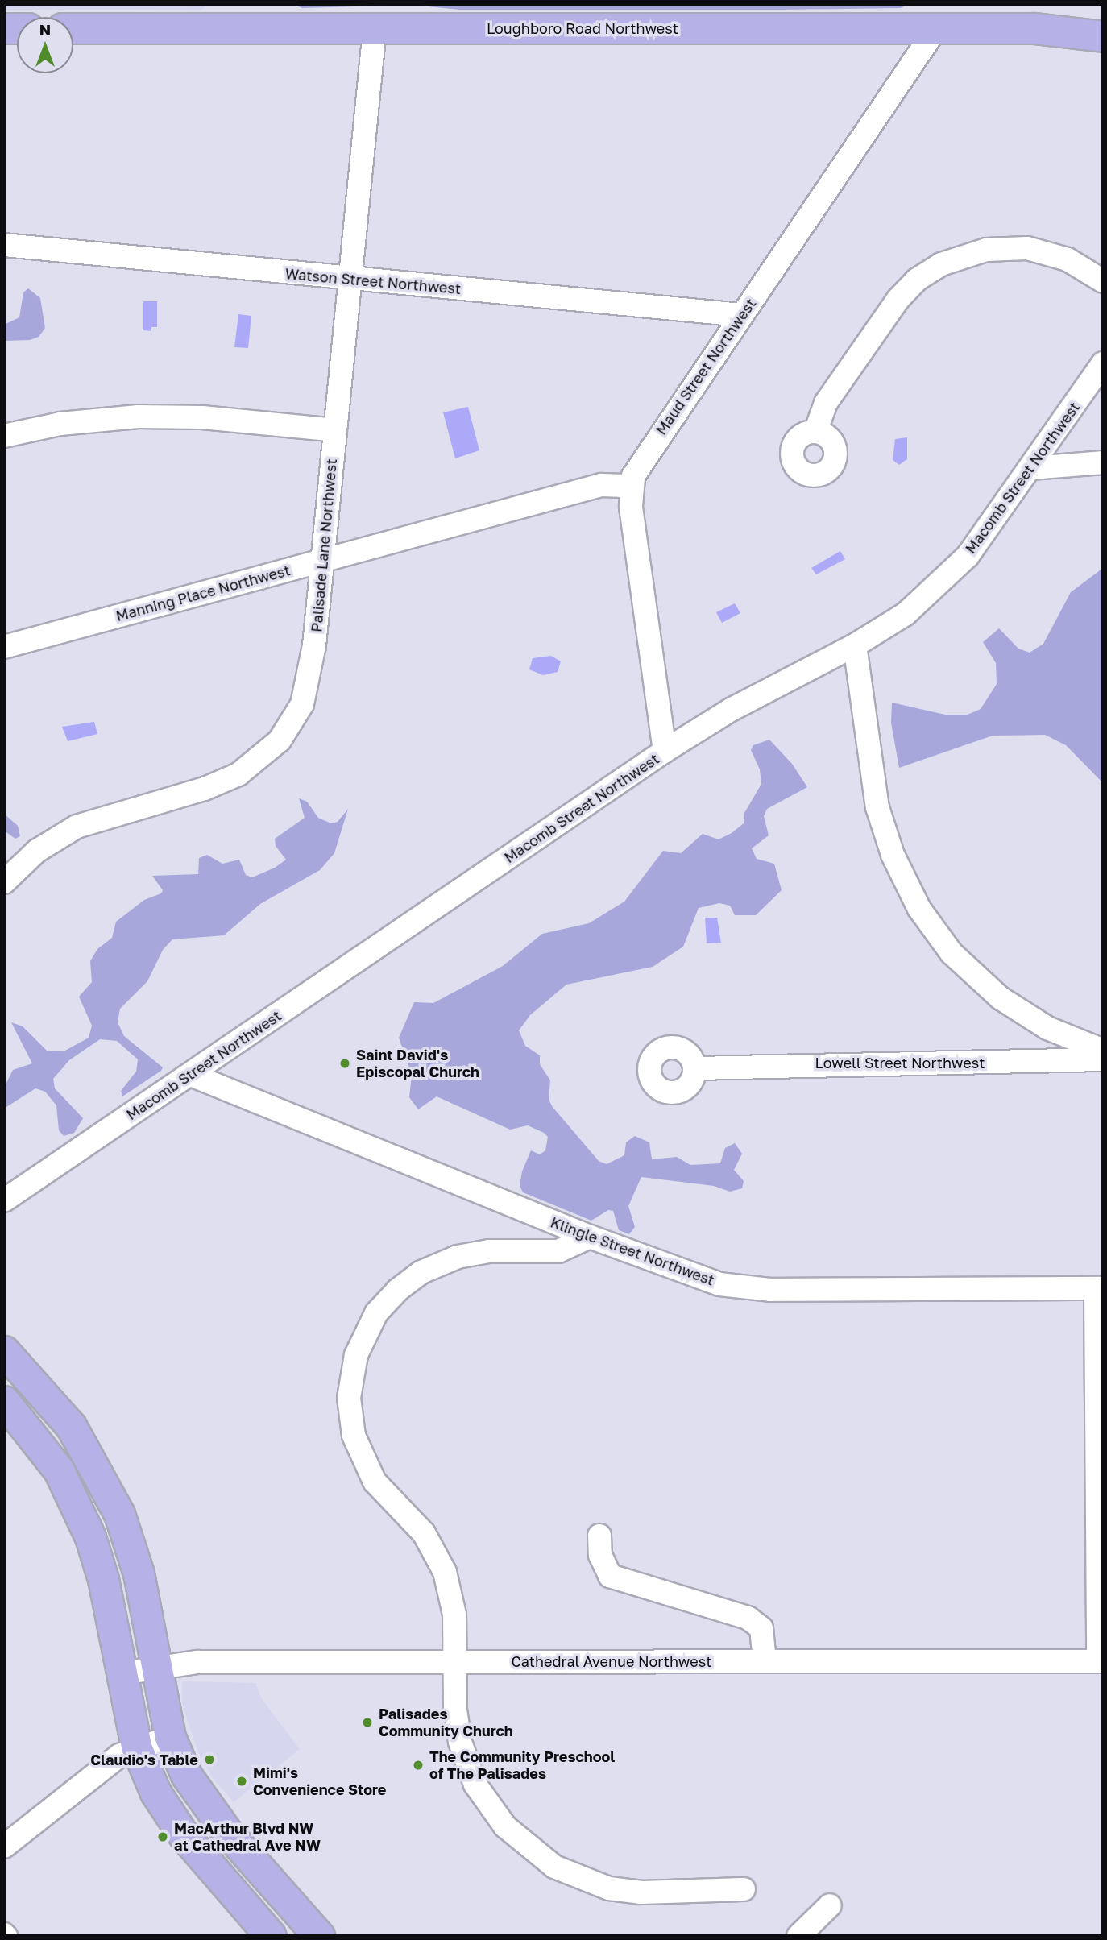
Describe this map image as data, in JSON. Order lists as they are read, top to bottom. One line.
{"streets":{"main road":["Loughboro Road Northwest"],"street":["Watson Street Northwest","Maud Street Northwest","Macomb Street Northwest","Palisade Lane Northwest","Manning Place Northwest","Lowell Street Northwest","Klingle Street Northwest","Cathedral Avenue Northwest"]},"crossings":[["Loughboro Road Northwest","Maud Street Northwest"],["Loughboro Road Northwest","Palisade Lane Northwest"],["Watson Street Northwest","Maud Street Northwest"],["Watson Street Northwest","Palisade Lane Northwest"],["Maud Street Northwest","Macomb Street Northwest"],["Maud Street Northwest","Manning Place Northwest"],["Macomb Street Northwest","Klingle Street Northwest"],["Palisade Lane Northwest","Manning Place Northwest"]],"places":["Saint David's Episcopal Church","Palisades Community Church","Claudio's Table","The Community Preschool of The Palisades","Mimi's Convenience Store","MacArthur Blvd NW at Cathedral Ave NW"],"north":"top"}
